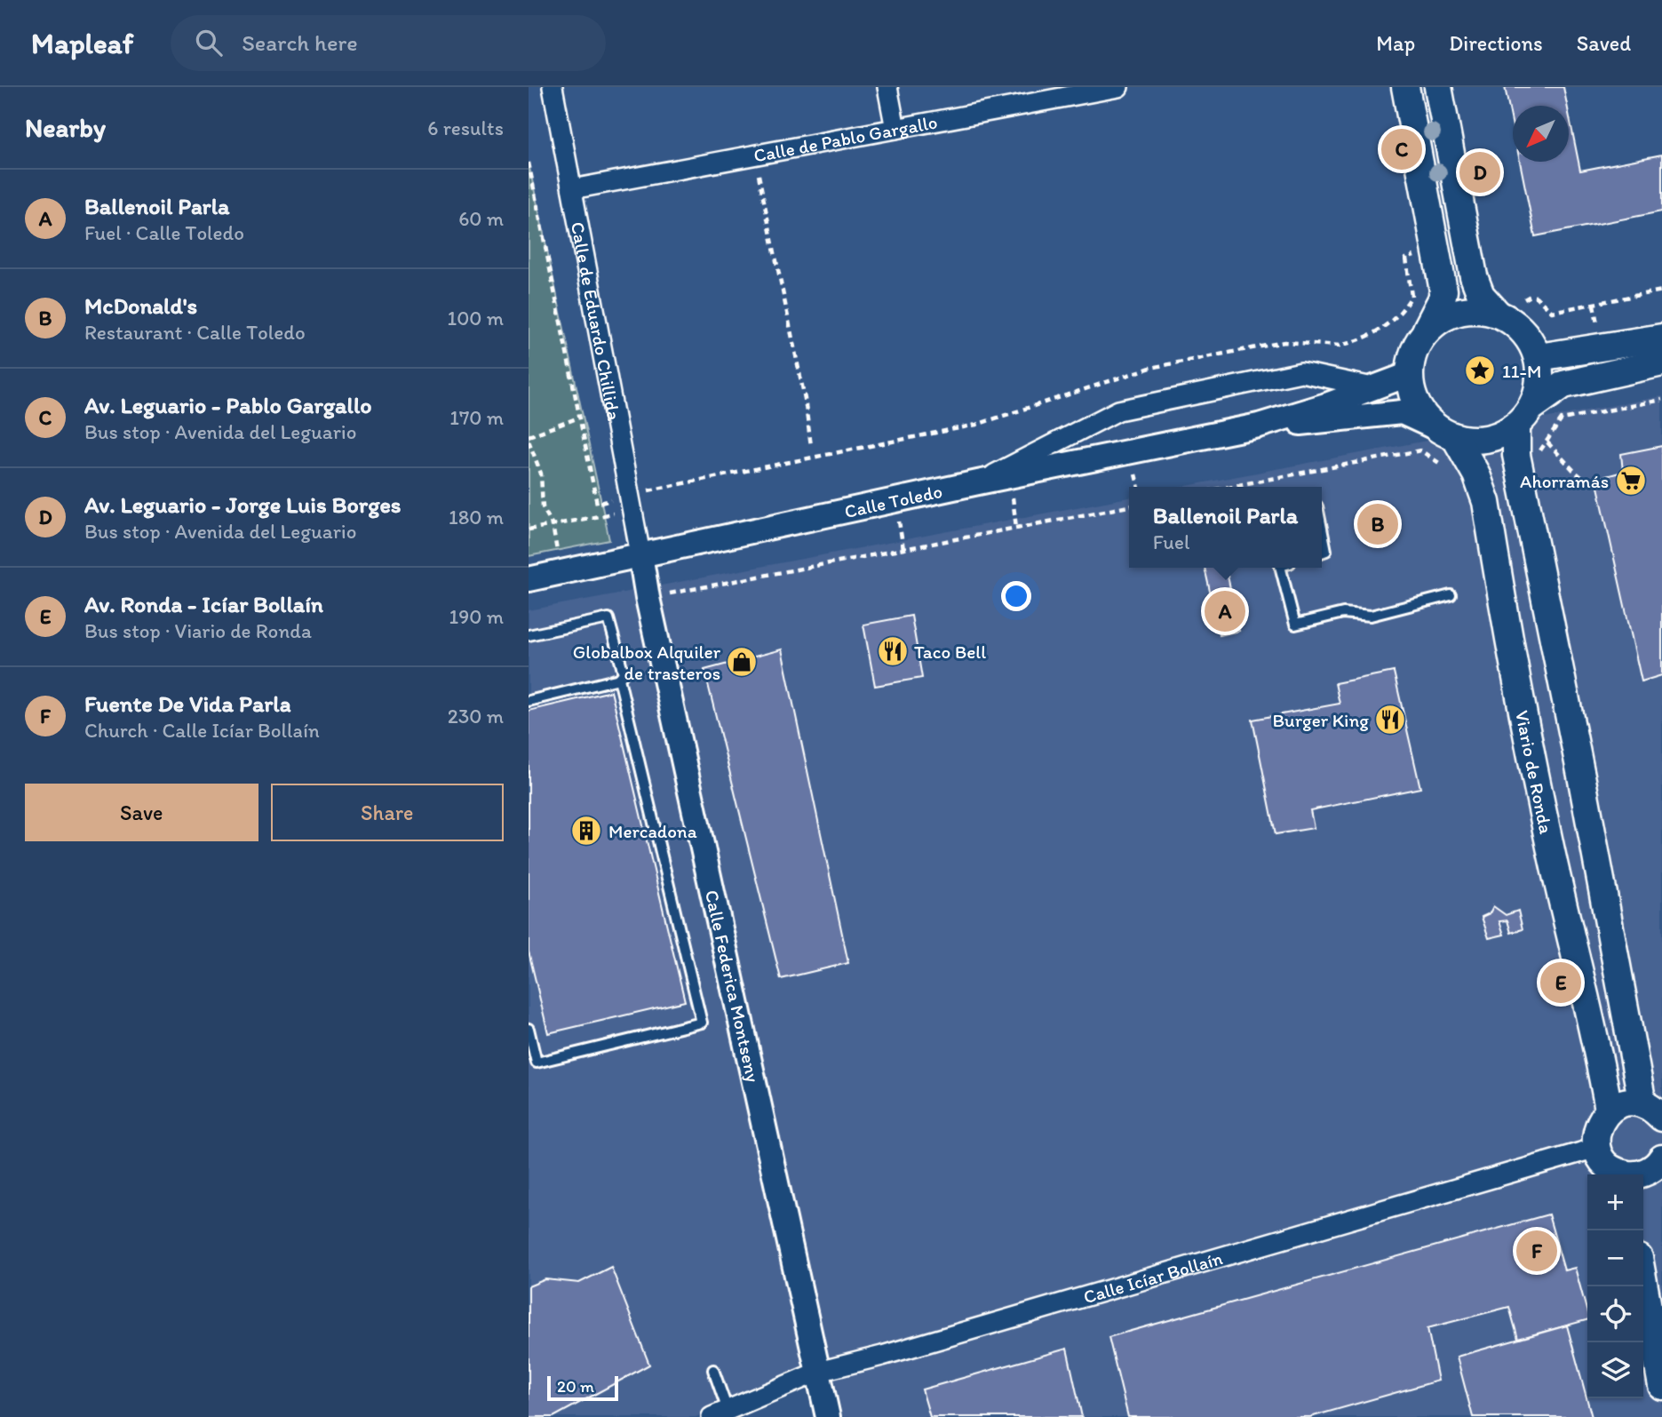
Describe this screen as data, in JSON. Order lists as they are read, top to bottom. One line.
{"streets":{"main road":["Viario de Ronda"],"street":["Calle de Pablo Gargallo","Calle de Eduardo Chillida","Calle Toledo","Calle Federica Montseny","Calle Icíar Bollaín"]},"crossings":[["Calle de Pablo Gargallo","Calle de Eduardo Chillida"],["Calle de Eduardo Chillida","Calle Toledo"],["Calle de Eduardo Chillida","Calle Federica Montseny"],["Calle Toledo","Viario de Ronda"],["Calle Toledo","Calle Federica Montseny"],["Calle Federica Montseny","Calle Icíar Bollaín"]],"places":{"place":["11-M"],"supermarket":["Ahorramás"],"restaurant":["Taco Bell","Burger King"],"shop":["Globalbox Alquiler de trasteros"],"building":["Mercadona"]},"scale_bar":"20 m","north":"bottom left","page":{"header":"Mapleaf","search":"Search here","nav":["Map","Directions","Saved"],"heading":["Nearby","6 results"],"pins":["C","D","B","A","E","F"],"list":[{"mark":"A","name":"Ballenoil Parla","note":"Fuel · Calle Toledo","value":"60 m"},{"mark":"B","name":"McDonald's","note":"Restaurant · Calle Toledo","value":"100 m"},{"mark":"C","name":"Av. Leguario - Pablo Gargallo","note":"Bus stop · Avenida del Leguario","value":"170 m"},{"mark":"D","name":"Av. Leguario - Jorge Luis Borges","note":"Bus stop · Avenida del Leguario","value":"180 m"},{"mark":"E","name":"Av. Ronda - Icíar Bollaín","note":"Bus stop · Viario de Ronda","value":"190 m"},{"mark":"F","name":"Fuente De Vida Parla","note":"Church · Calle Icíar Bollaín","value":"230 m"}],"popup":["Ballenoil Parla","Fuel"],"buttons":["Save","Share"],"map_buttons":["+","−"],"scale":"20 m"}}
